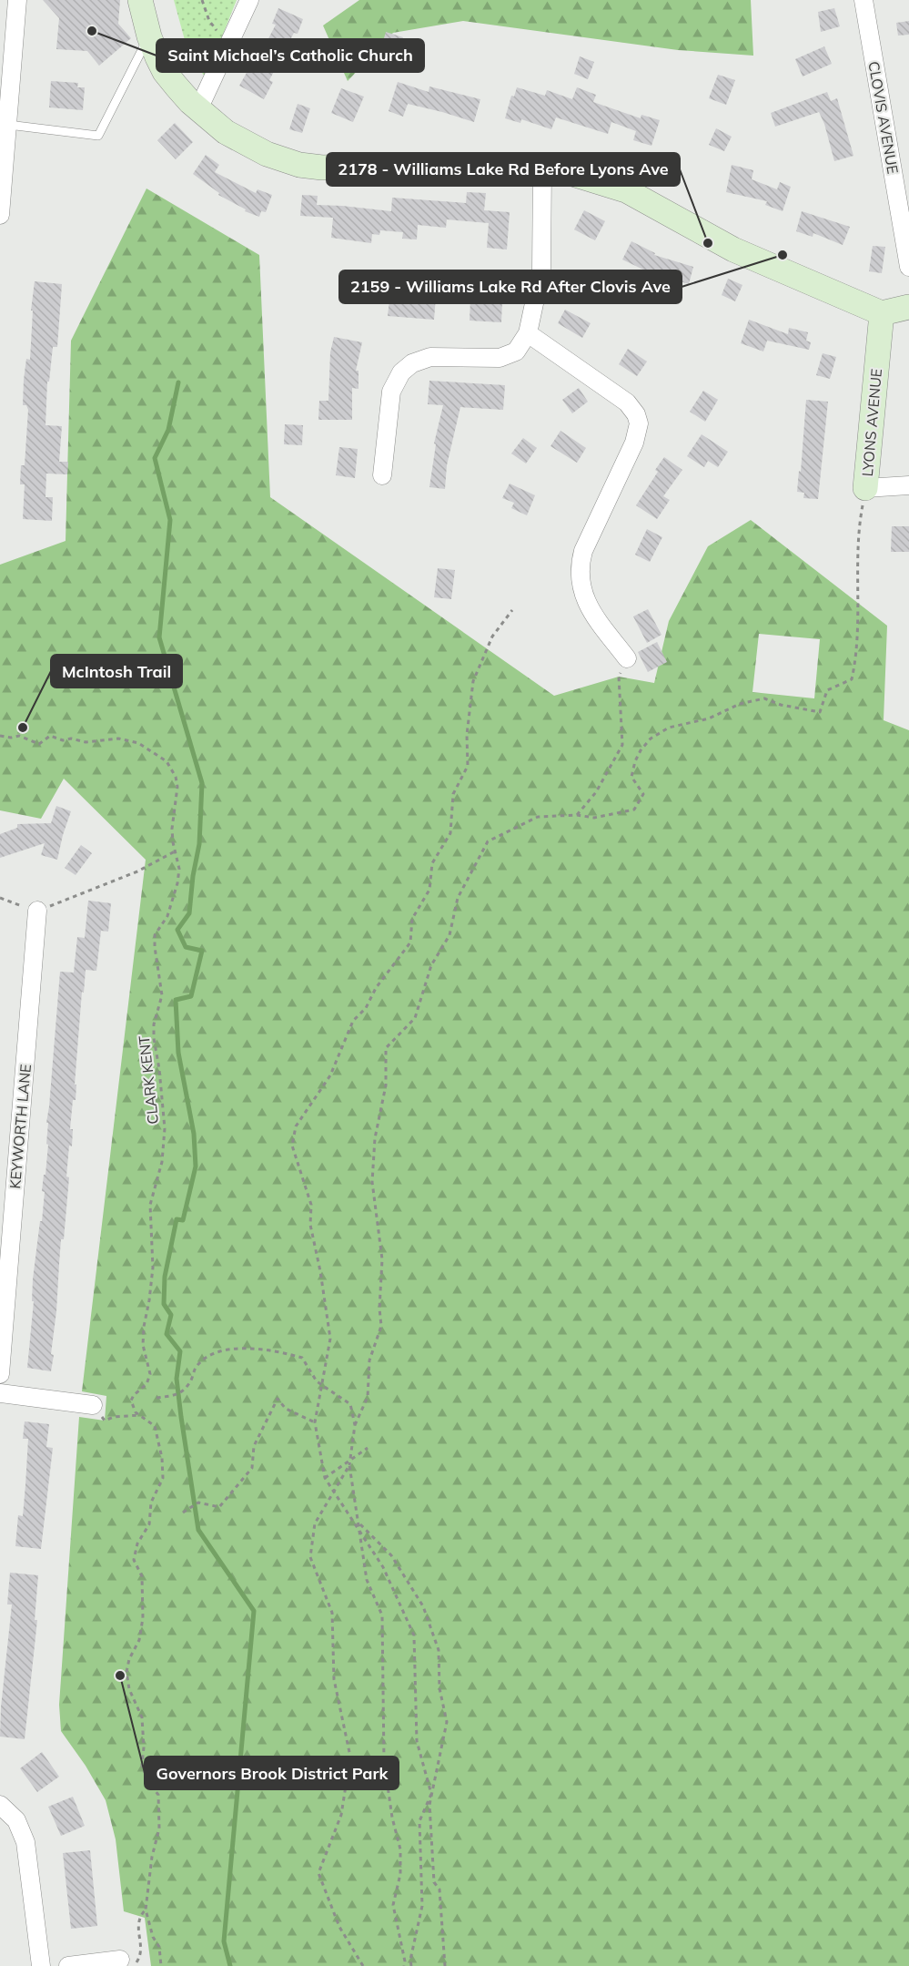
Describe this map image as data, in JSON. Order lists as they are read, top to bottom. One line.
{"streets":{"main road":["LYONS AVENUE"],"street":["CLOVIS AVENUE","KEYWORTH LANE"],"path":["CLARK KENT"]},"places":["Saint Michael’s Catholic Church","2178 - Williams Lake Rd Before Lyons Ave","2159 - Williams Lake Rd After Clovis Ave","McIntosh Trail","Governors Brook District Park"]}
